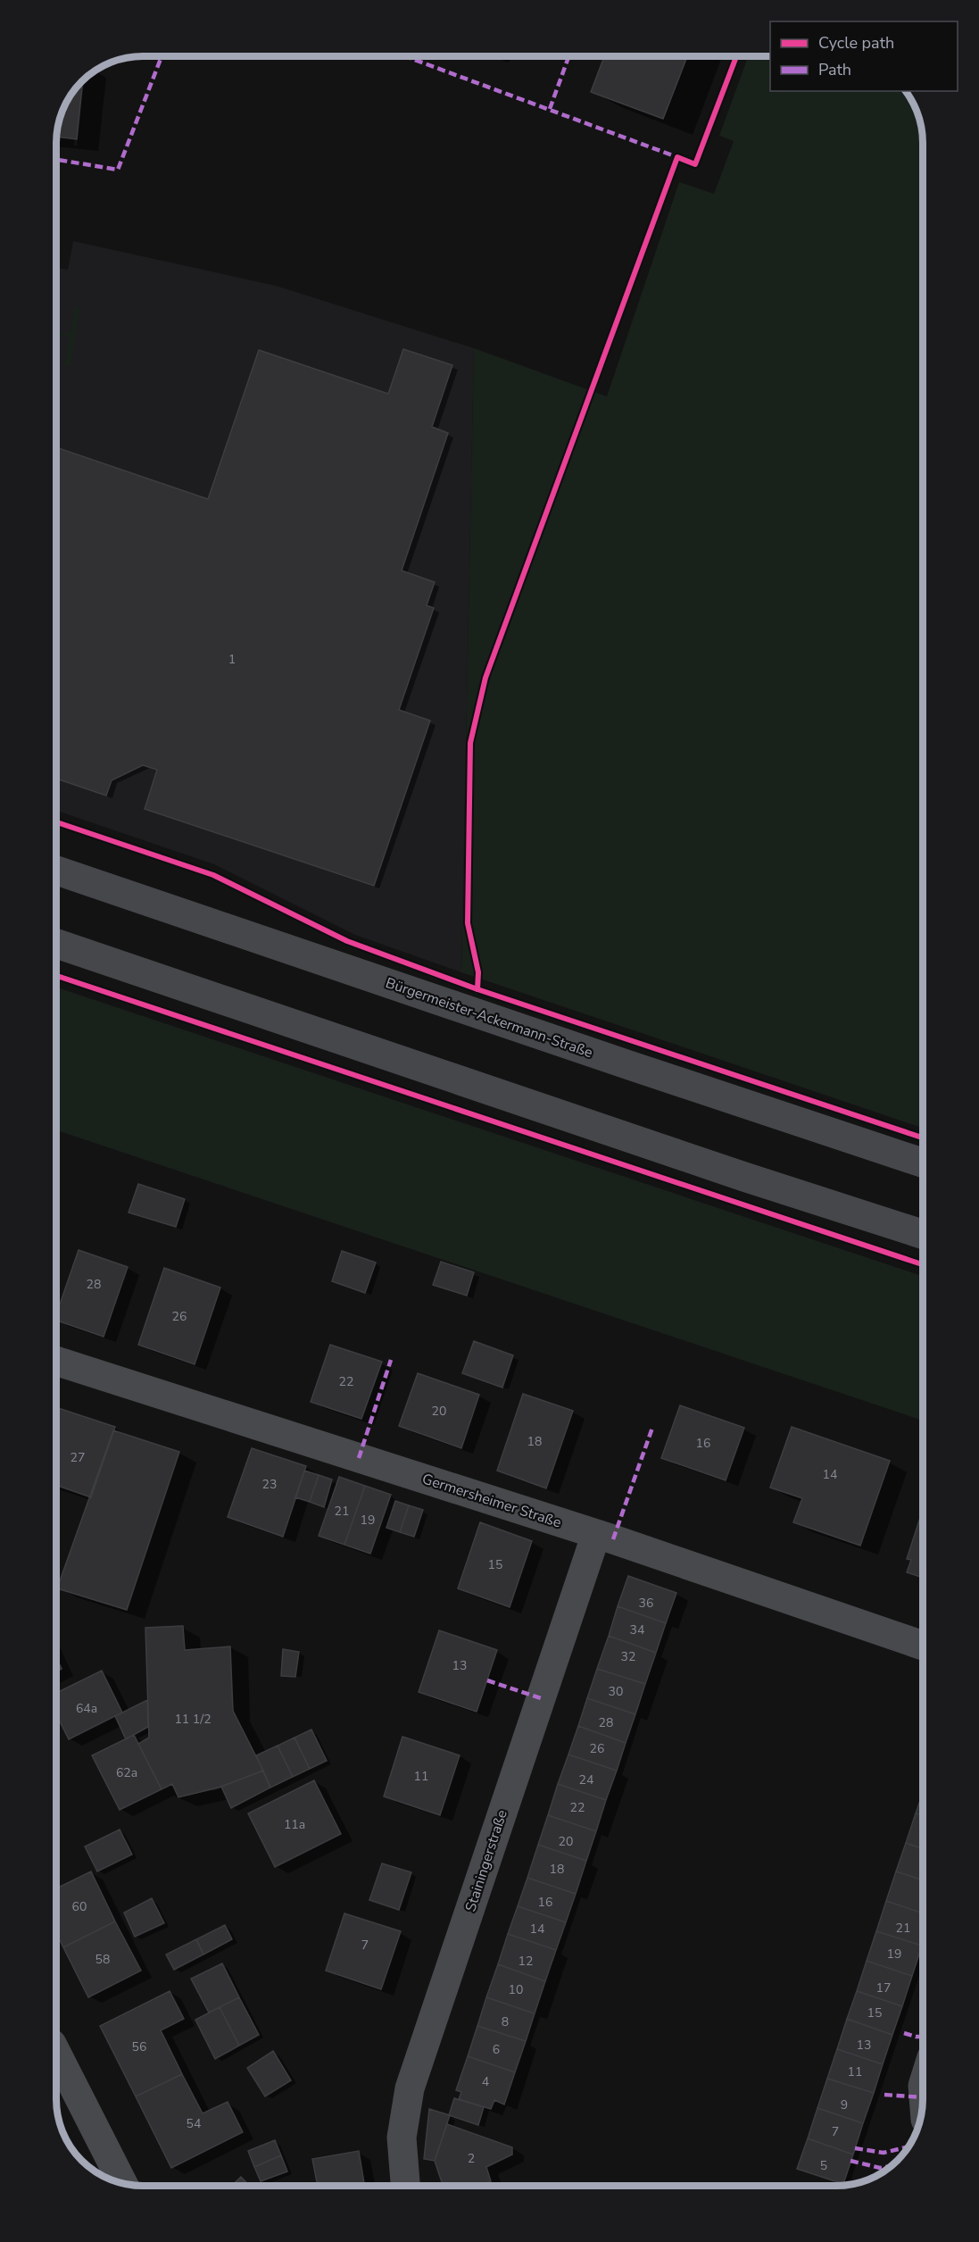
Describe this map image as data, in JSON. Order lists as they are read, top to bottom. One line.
{"streets":{"main road":["Bürgermeister-Ackermann-Straße"],"street":["Germersheimer Straße","Stainingerstraße"]},"crossings":[["Germersheimer Straße","Stainingerstraße"]],"house_numbers":["1","28","26","22","20","18","16","27","14","23","21","19","15","36","34","32","13","30","64a","11 1/2","28","26","62a","11","24","22","11a","20","18","16","60","21","14","7","19","58","12","17","10","15","8","13","56","6","11","4","9","54","7","2","5"],"legend":["Cycle path","Path"]}
